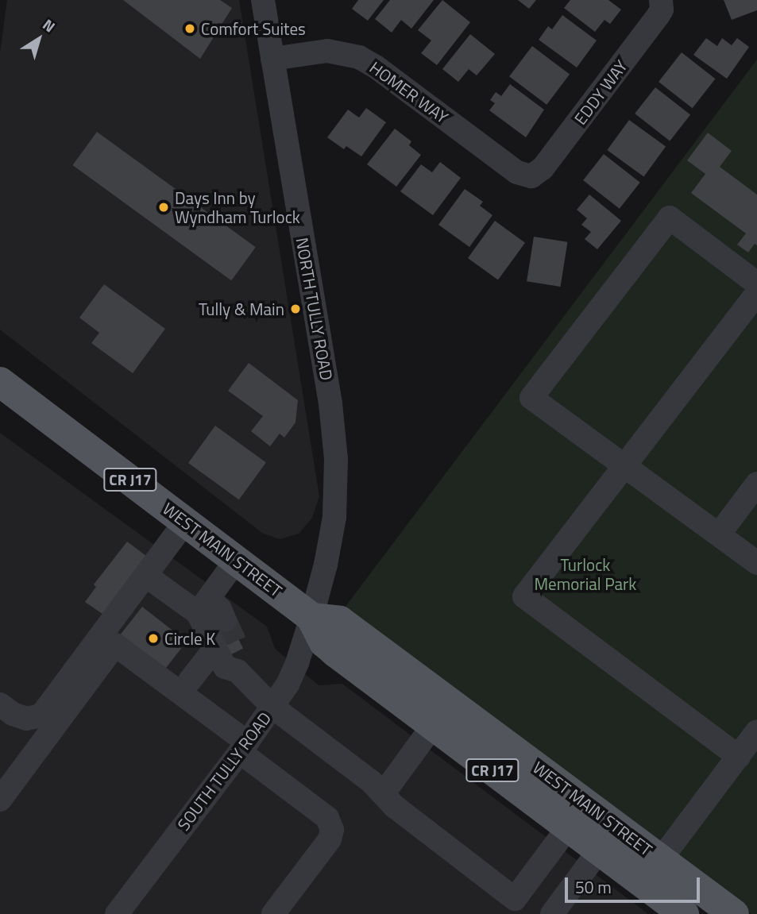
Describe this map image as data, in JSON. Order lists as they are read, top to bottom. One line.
{"streets":{"main road":["CR J17","WEST MAIN STREET"],"street":["HOMER WAY","EDDY WAY","NORTH TULLY ROAD","SOUTH TULLY ROAD"]},"crossings":[["HOMER WAY","EDDY WAY"],["HOMER WAY","NORTH TULLY ROAD"],["NORTH TULLY ROAD","WEST MAIN STREET"],["NORTH TULLY ROAD","SOUTH TULLY ROAD"],["WEST MAIN STREET","SOUTH TULLY ROAD"]],"parks":["Turlock Memorial Park"],"places":["Comfort Suites","Days Inn by Wyndham Turlock","Tully & Main","Circle K"],"scale_bar":"50 m","north":"top right"}
